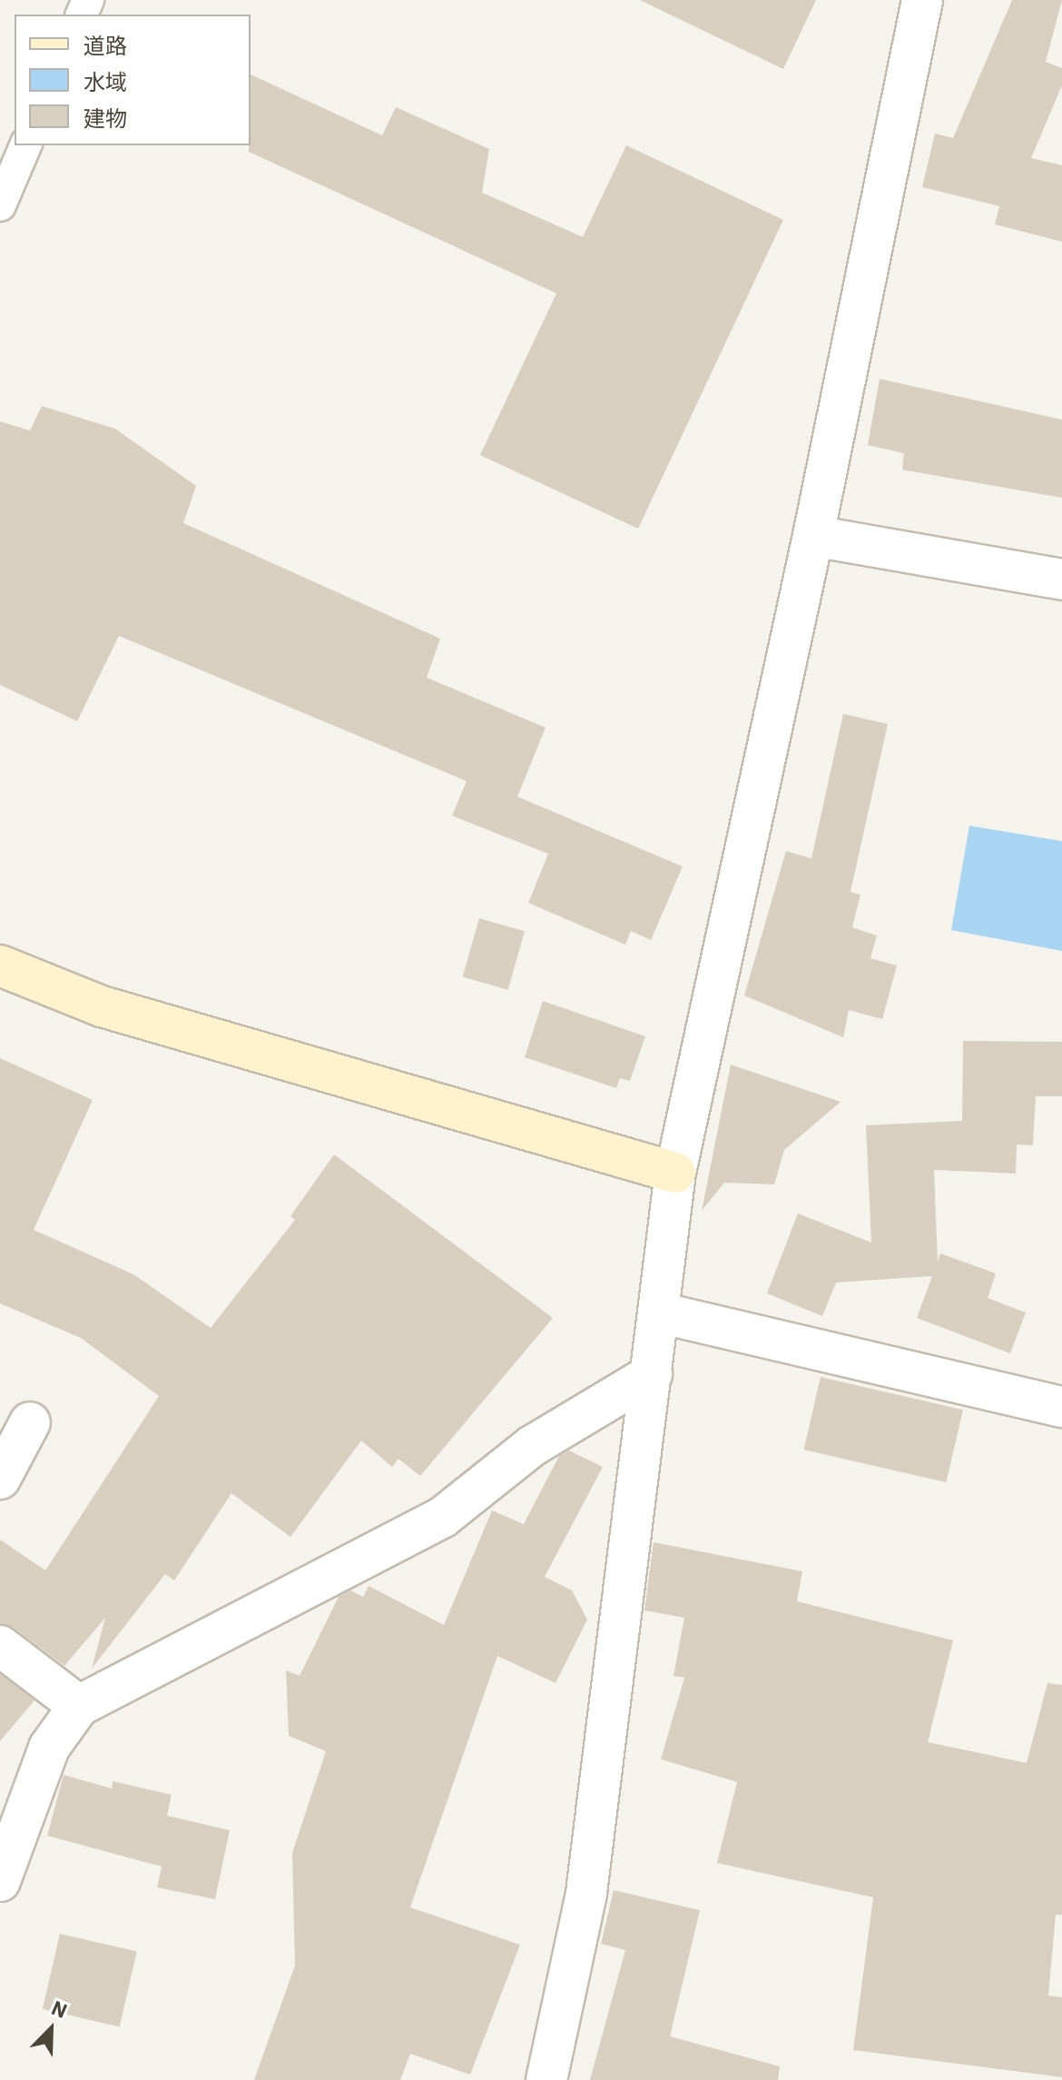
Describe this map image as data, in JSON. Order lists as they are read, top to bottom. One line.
{"legend":["道路","水域","建物"],"north":"top right"}
